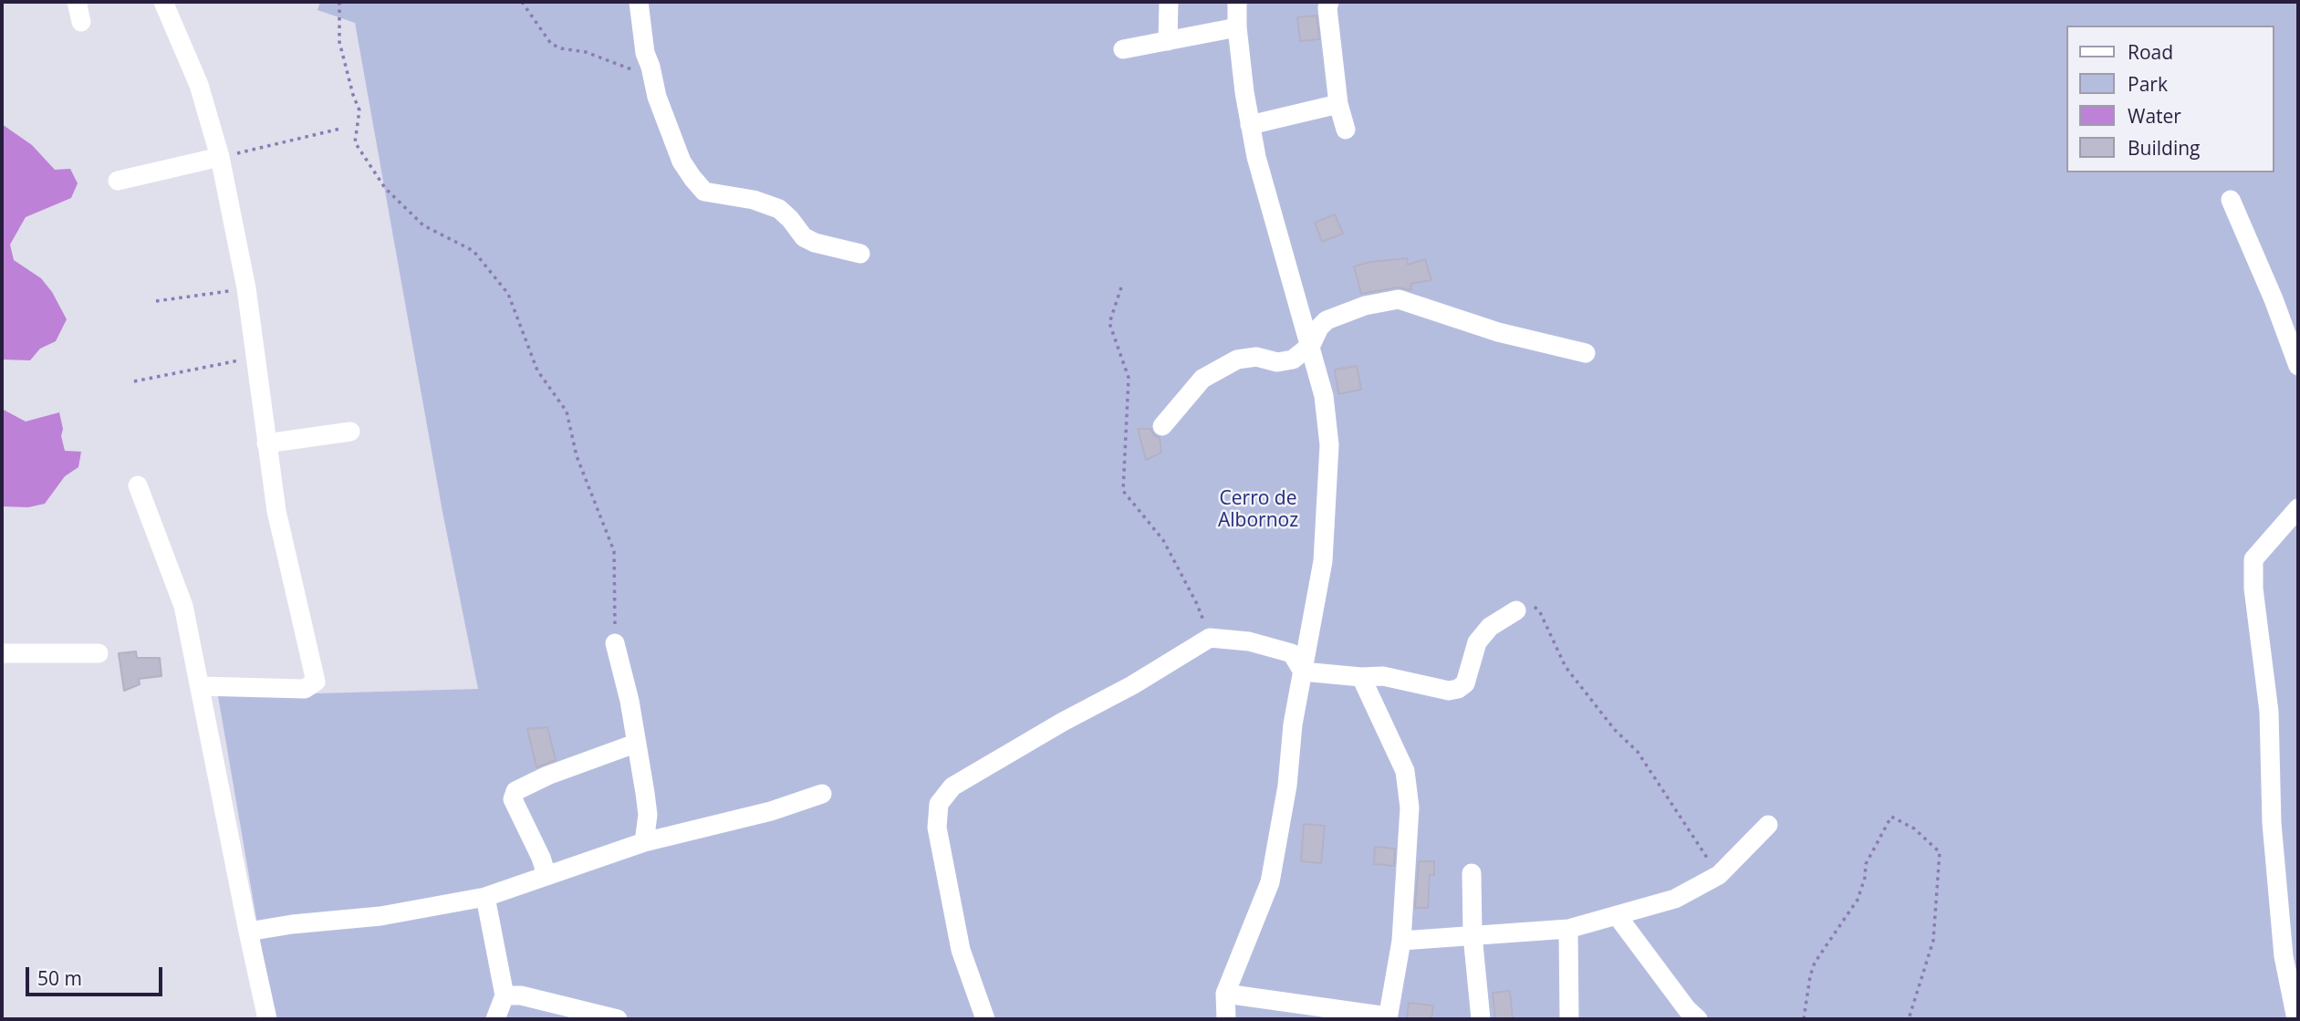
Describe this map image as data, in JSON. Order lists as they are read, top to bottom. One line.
{"parks":["Cerro de Albornoz"],"legend":["Road","Park","Water","Building"],"scale_bar":"50 m"}
